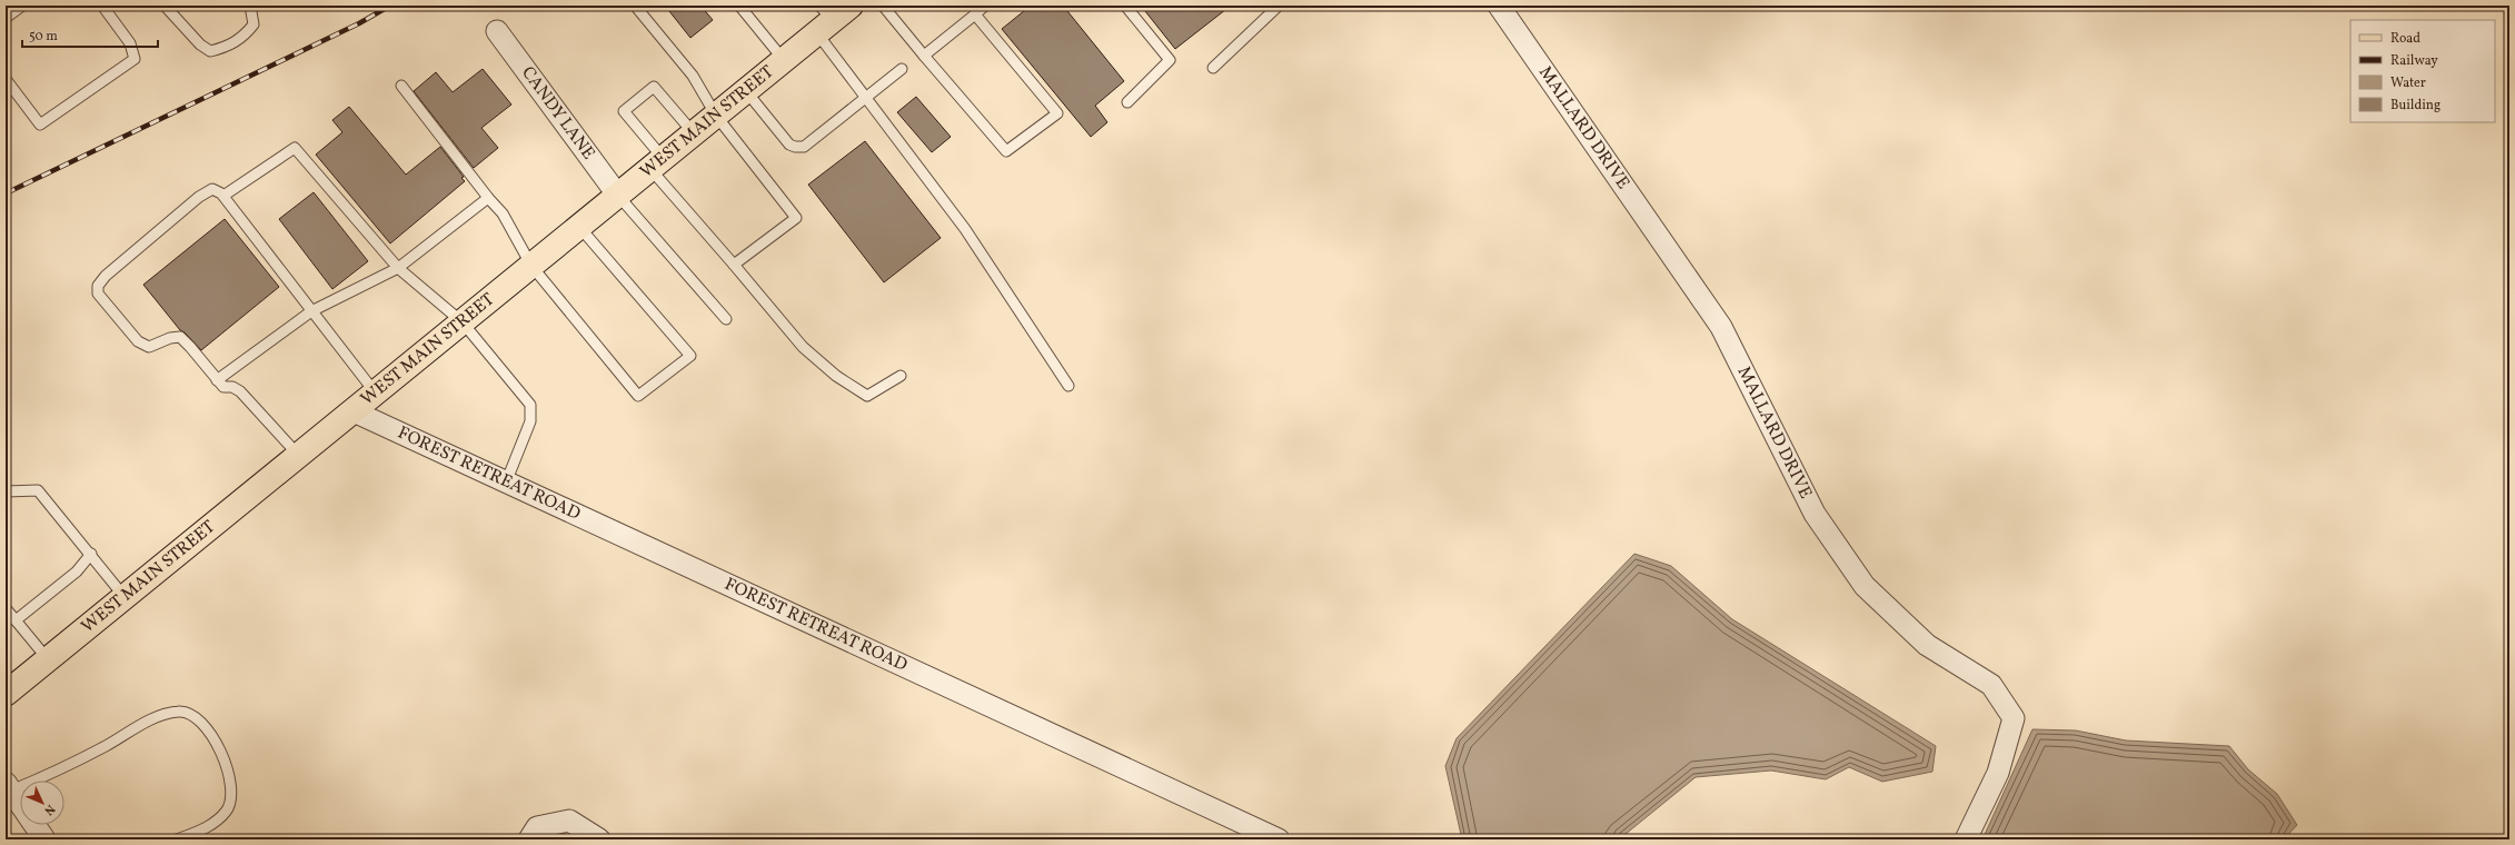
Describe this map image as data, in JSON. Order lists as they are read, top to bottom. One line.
{"streets":{"main road":["WEST MAIN STREET"],"street":["CANDY LANE","MALLARD DRIVE","FOREST RETREAT ROAD"]},"crossings":[["CANDY LANE","WEST MAIN STREET"],["WEST MAIN STREET","FOREST RETREAT ROAD"]],"legend":["Road","Railway","Water","Building"],"scale_bar":"50 m","north":"bottom right"}
